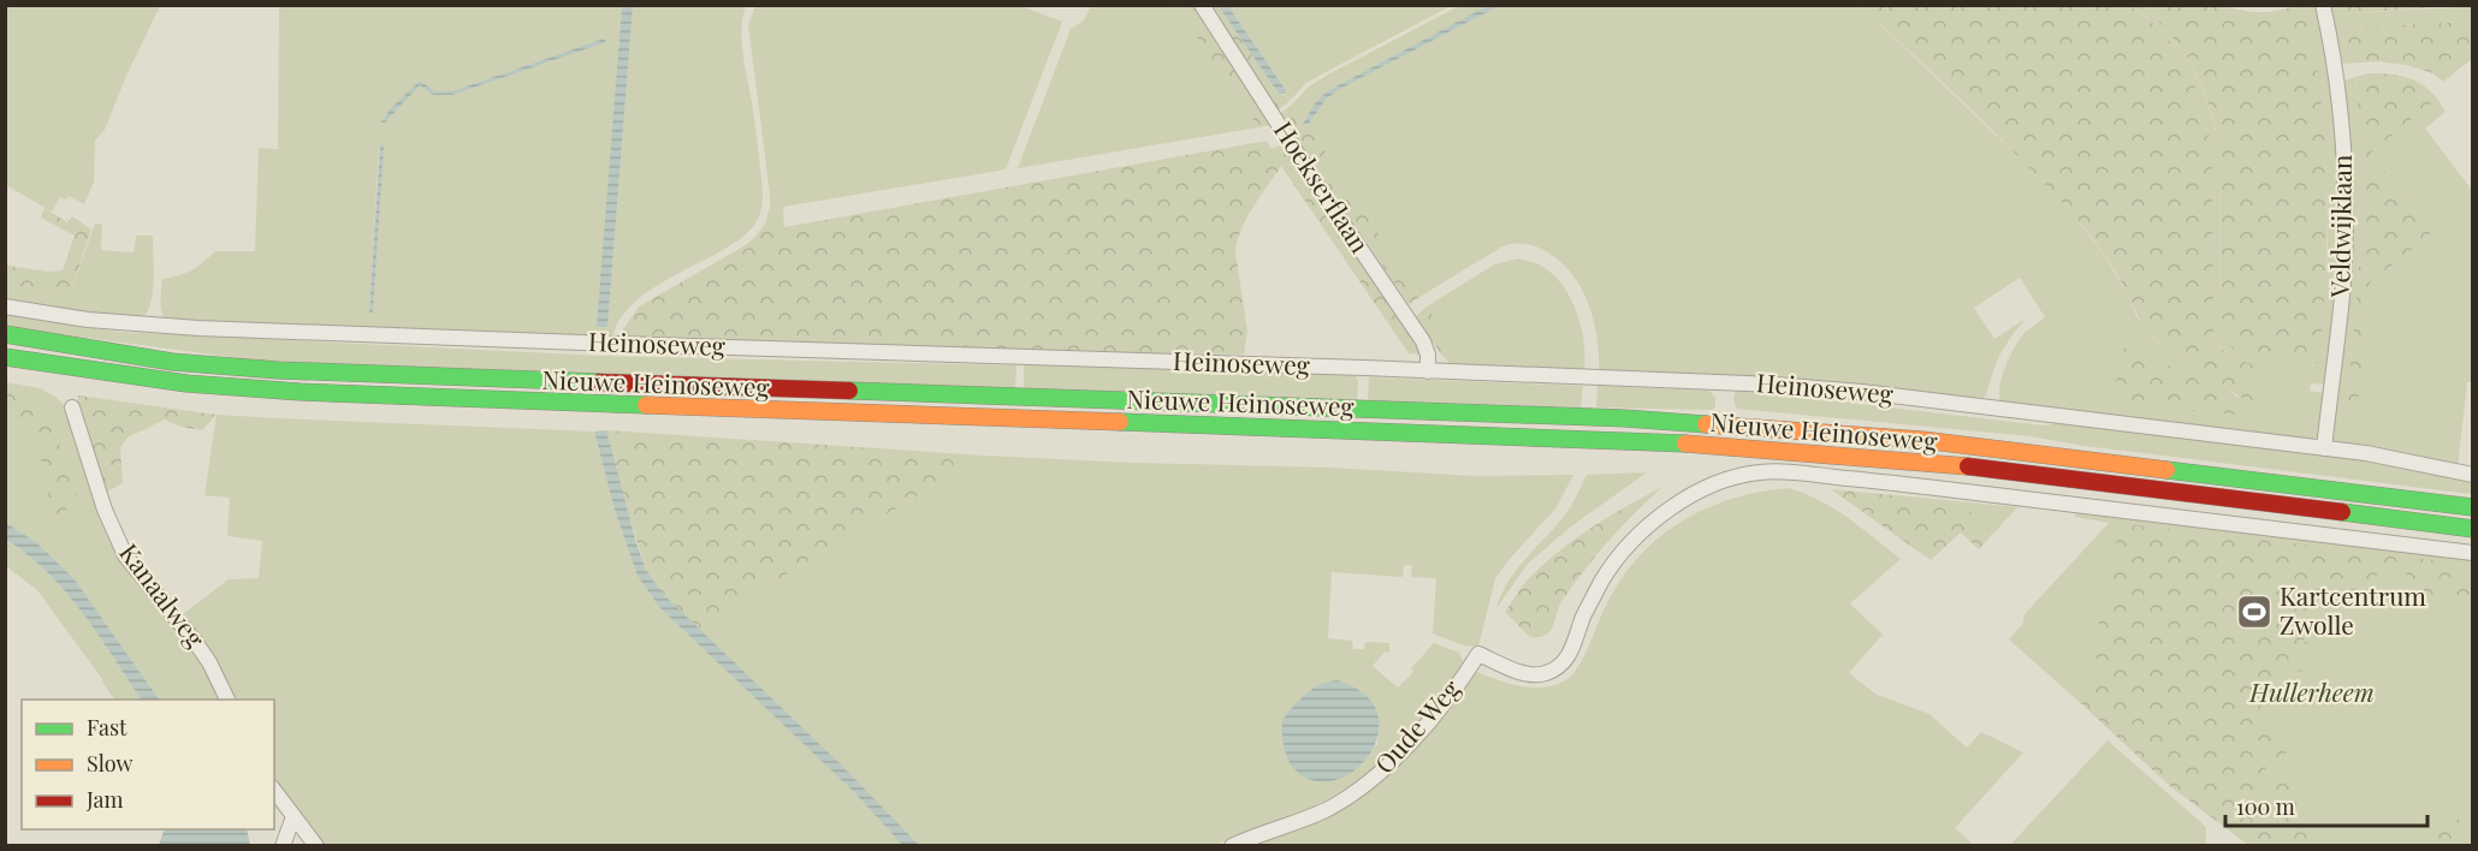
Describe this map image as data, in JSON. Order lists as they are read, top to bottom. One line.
{"streets":{"highway":["Nieuwe Heinoseweg"],"street":["Hoekserflaan","Veldwijklaan","Heinoseweg","Kanaalweg","Oude Weg"]},"crossings":[["Hoekserflaan","Heinoseweg"],["Veldwijklaan","Heinoseweg"]],"parks":["Hullerheem"],"places":{"sports":["Kartcentrum Zwolle"]},"legend":["Fast","Slow","Jam"],"scale_bar":"100 m"}
